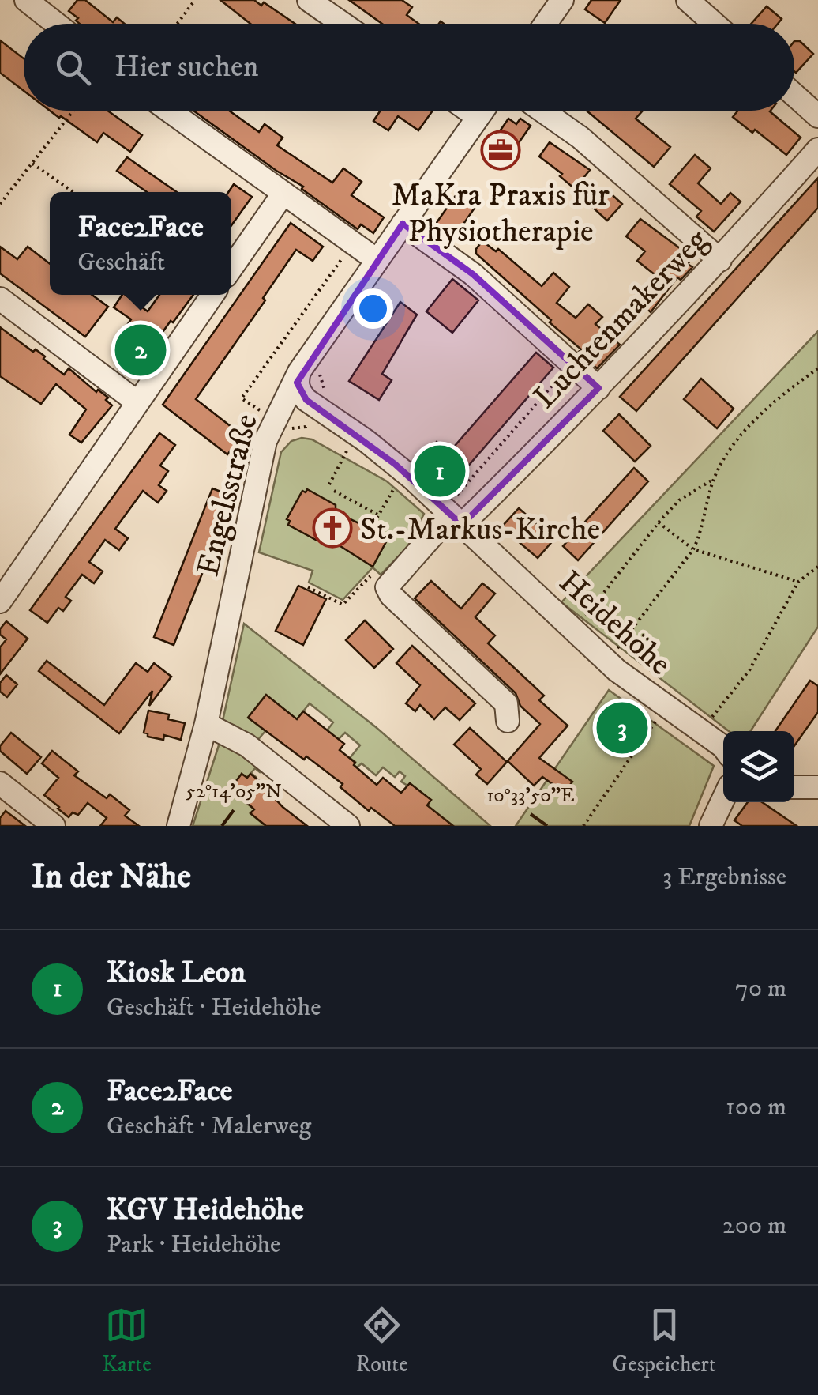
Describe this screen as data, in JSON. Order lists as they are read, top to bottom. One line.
{"streets":{"street":["Luchtenmakerweg","Engelsstraße","Heidehöhe"]},"crossings":[["Luchtenmakerweg","Heidehöhe"],["Engelsstraße","Heidehöhe"]],"places":{"office":["MaKra Praxis für Physiotherapie"],"church":["St.-Markus-Kirche"]},"page":{"search":"Hier suchen","popup":["Face2Face","Geschäft"],"pins":["2","1","3"],"heading":["In der Nähe","3 Ergebnisse"],"list":[{"mark":"1","name":"Kiosk Leon","note":"Geschäft · Heidehöhe","value":"70 m"},{"mark":"2","name":"Face2Face","note":"Geschäft · Malerweg","value":"100 m"},{"mark":"3","name":"KGV Heidehöhe","note":"Park · Heidehöhe","value":"200 m"}],"nav":["Karte","Route","Gespeichert"]},"coordinates":["52°14'05\"N","10°33'50\"E"]}
